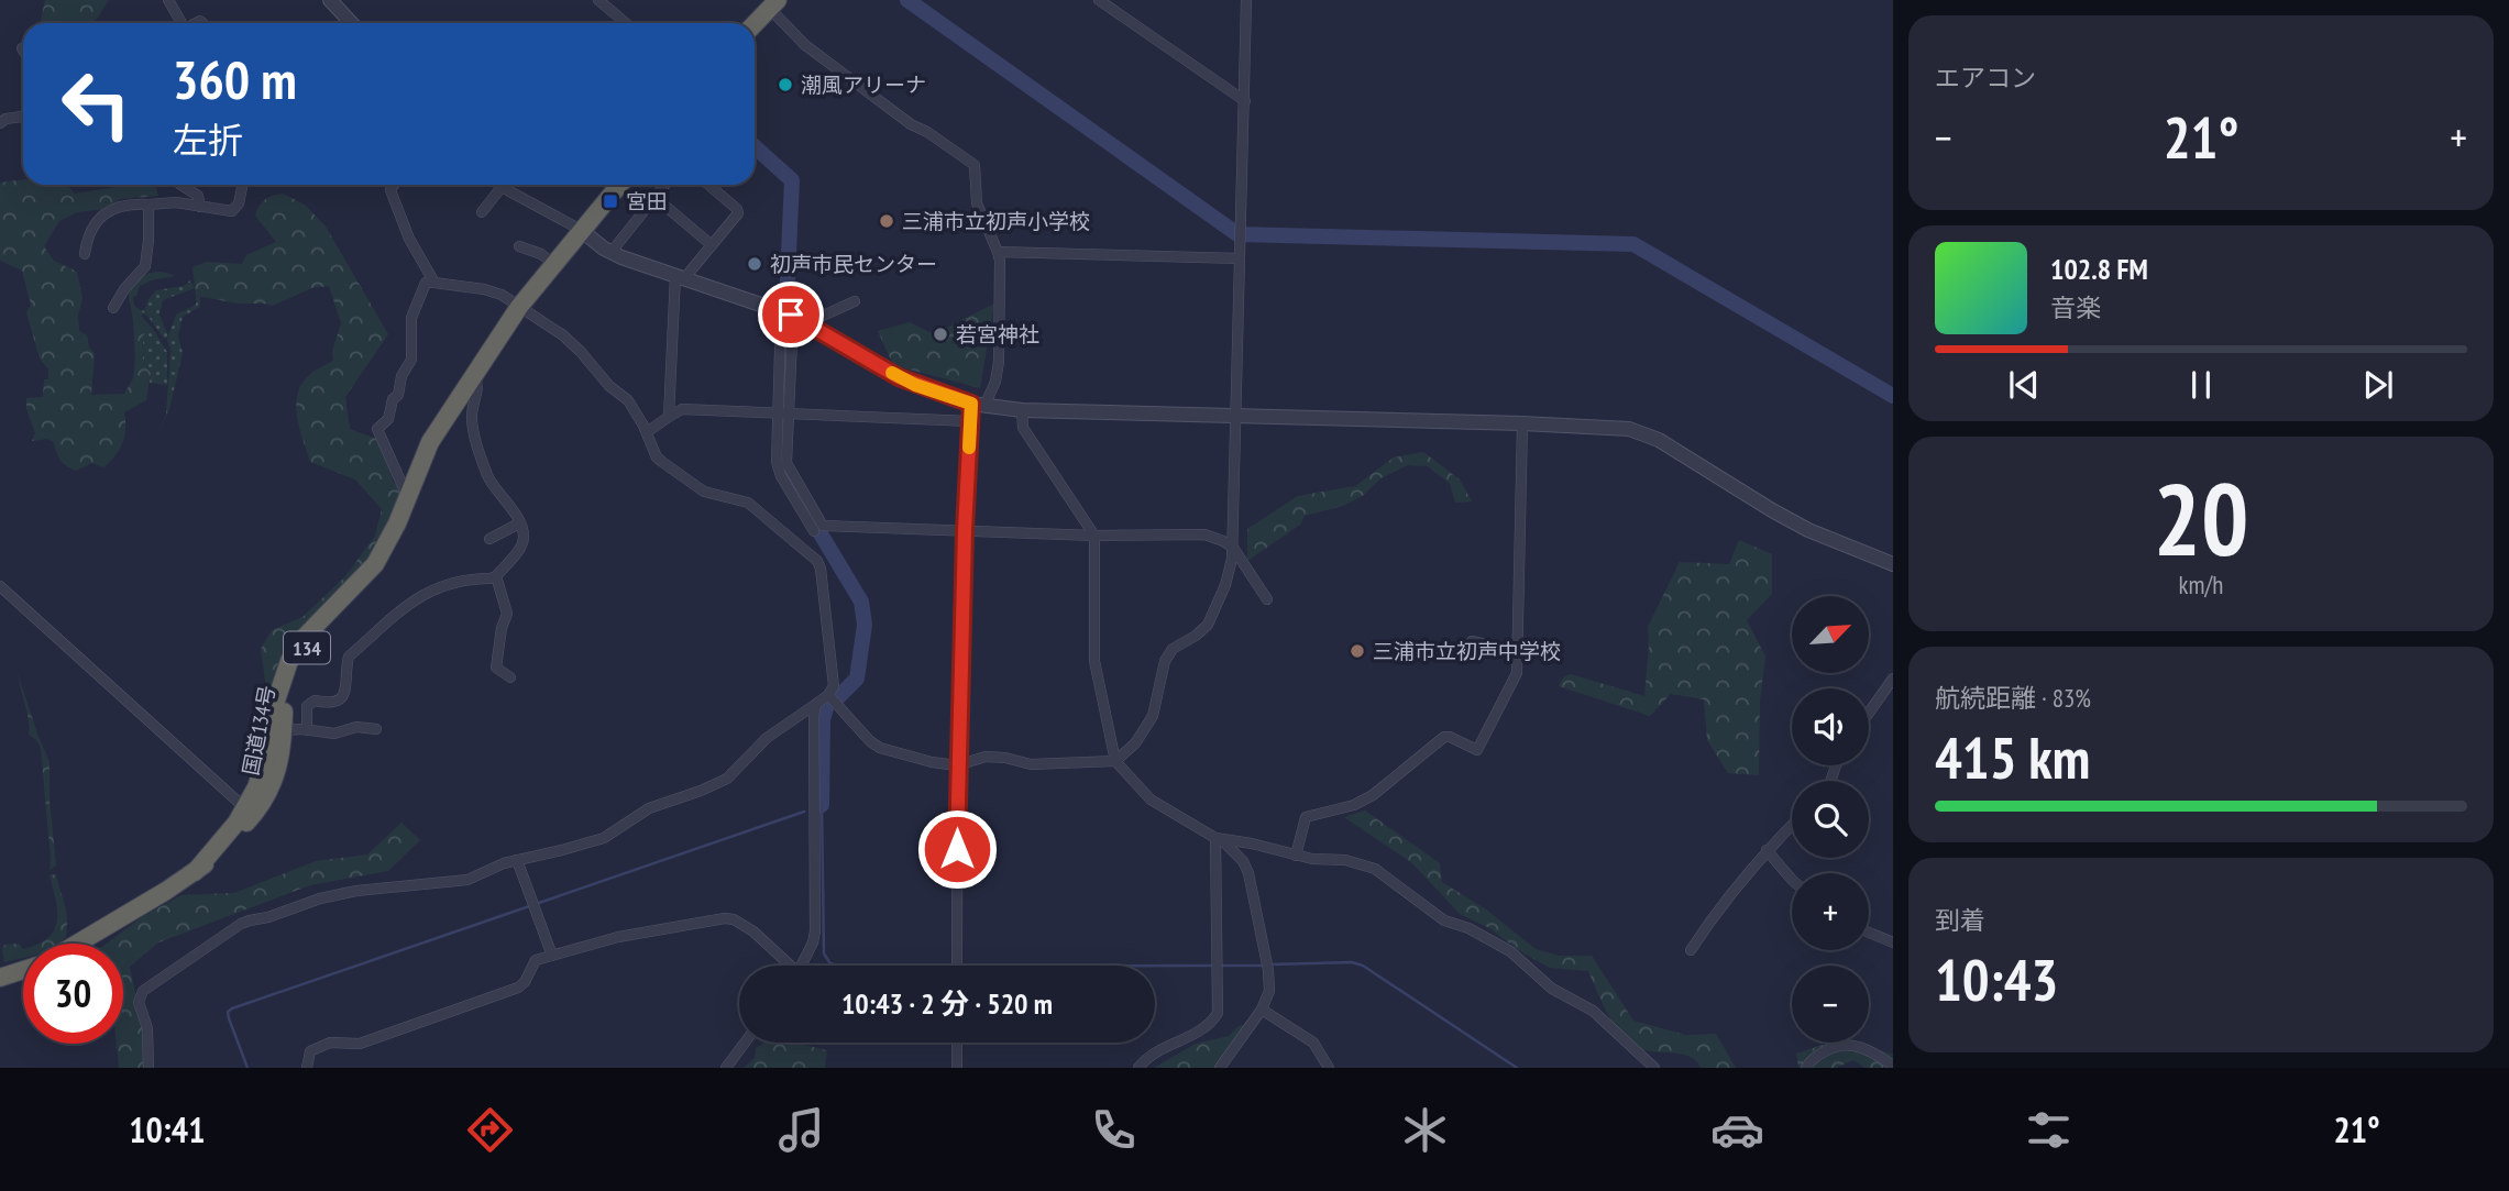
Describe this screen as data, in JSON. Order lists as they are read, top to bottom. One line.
{"streets":{"highway":["134","国道134号"]},"places":{"other":["潮風アリーナ","三浦市立初声小学校","初声市民センター","若宮神社","三浦市立初声中学校"],"transit":["宮田"]},"north":"top right","page":{"tile":["エアコン",["20","km/h"],["航続距離 · 83%","415 km"],["到着","10:43"]],"turn":["360 m","左折"],"heat":["−","21°","+"],"song":["102.8 FM","音楽"],"map_buttons":["+","−"],"limit":"30","trip":"10:43 · 2 分 · 520 m","tabs":["10:41","21°"]}}
